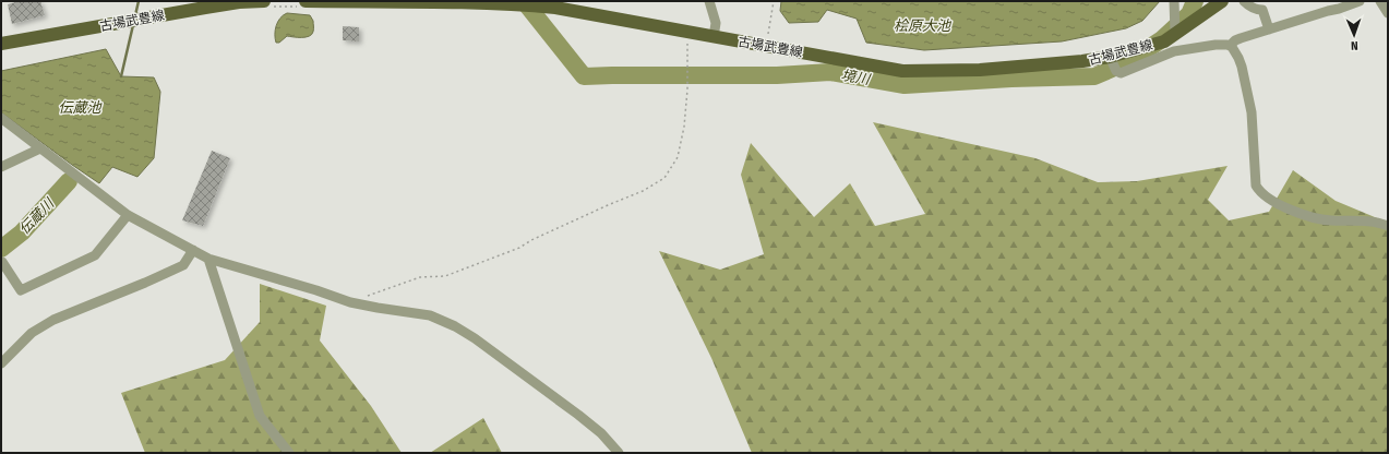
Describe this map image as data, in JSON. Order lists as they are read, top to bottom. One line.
{"streets":{"main road":["古場武豊線"]},"water":["桧原大池","境川","伝蔵池","伝蔵川"],"north":"bottom"}
